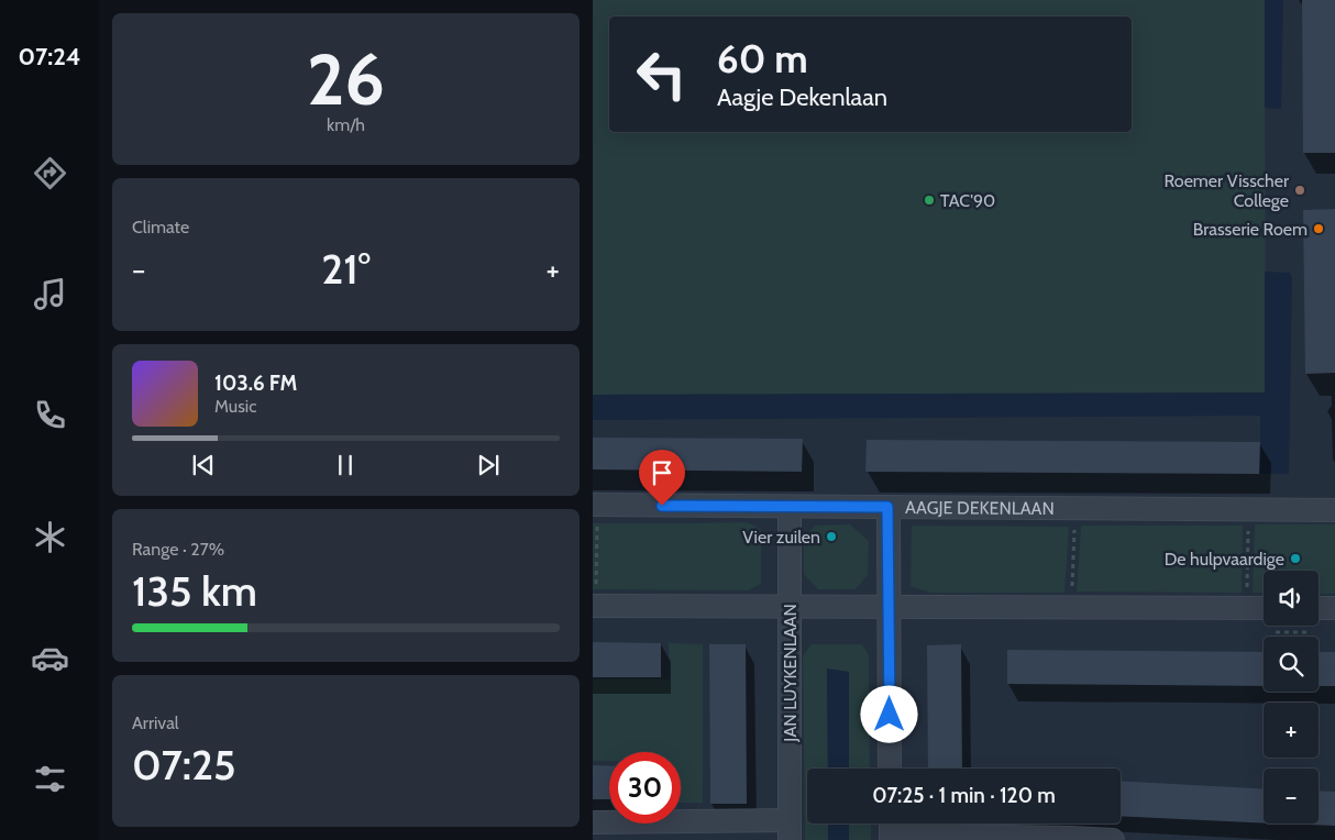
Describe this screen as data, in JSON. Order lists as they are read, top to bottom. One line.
{"streets":{"street":["AAGJE DEKENLAAN","JAN LUYKENLAAN"]},"crossings":[["AAGJE DEKENLAAN","JAN LUYKENLAAN"]],"places":["Roemer Visscher College","TAC'90","Brasserie Roem","Vier zuilen","De hulpvaardige"],"page":{"tabs":"07:24","tile":[["26","km/h"],"Climate",["Range · 27%","135 km"],["Arrival","07:25"]],"turn":["60 m","Aagje Dekenlaan"],"heat":["−","21°","+"],"song":["103.6 FM","Music"],"map_buttons":["+","−"],"limit":"30","trip":"07:25 · 1 min · 120 m"}}
